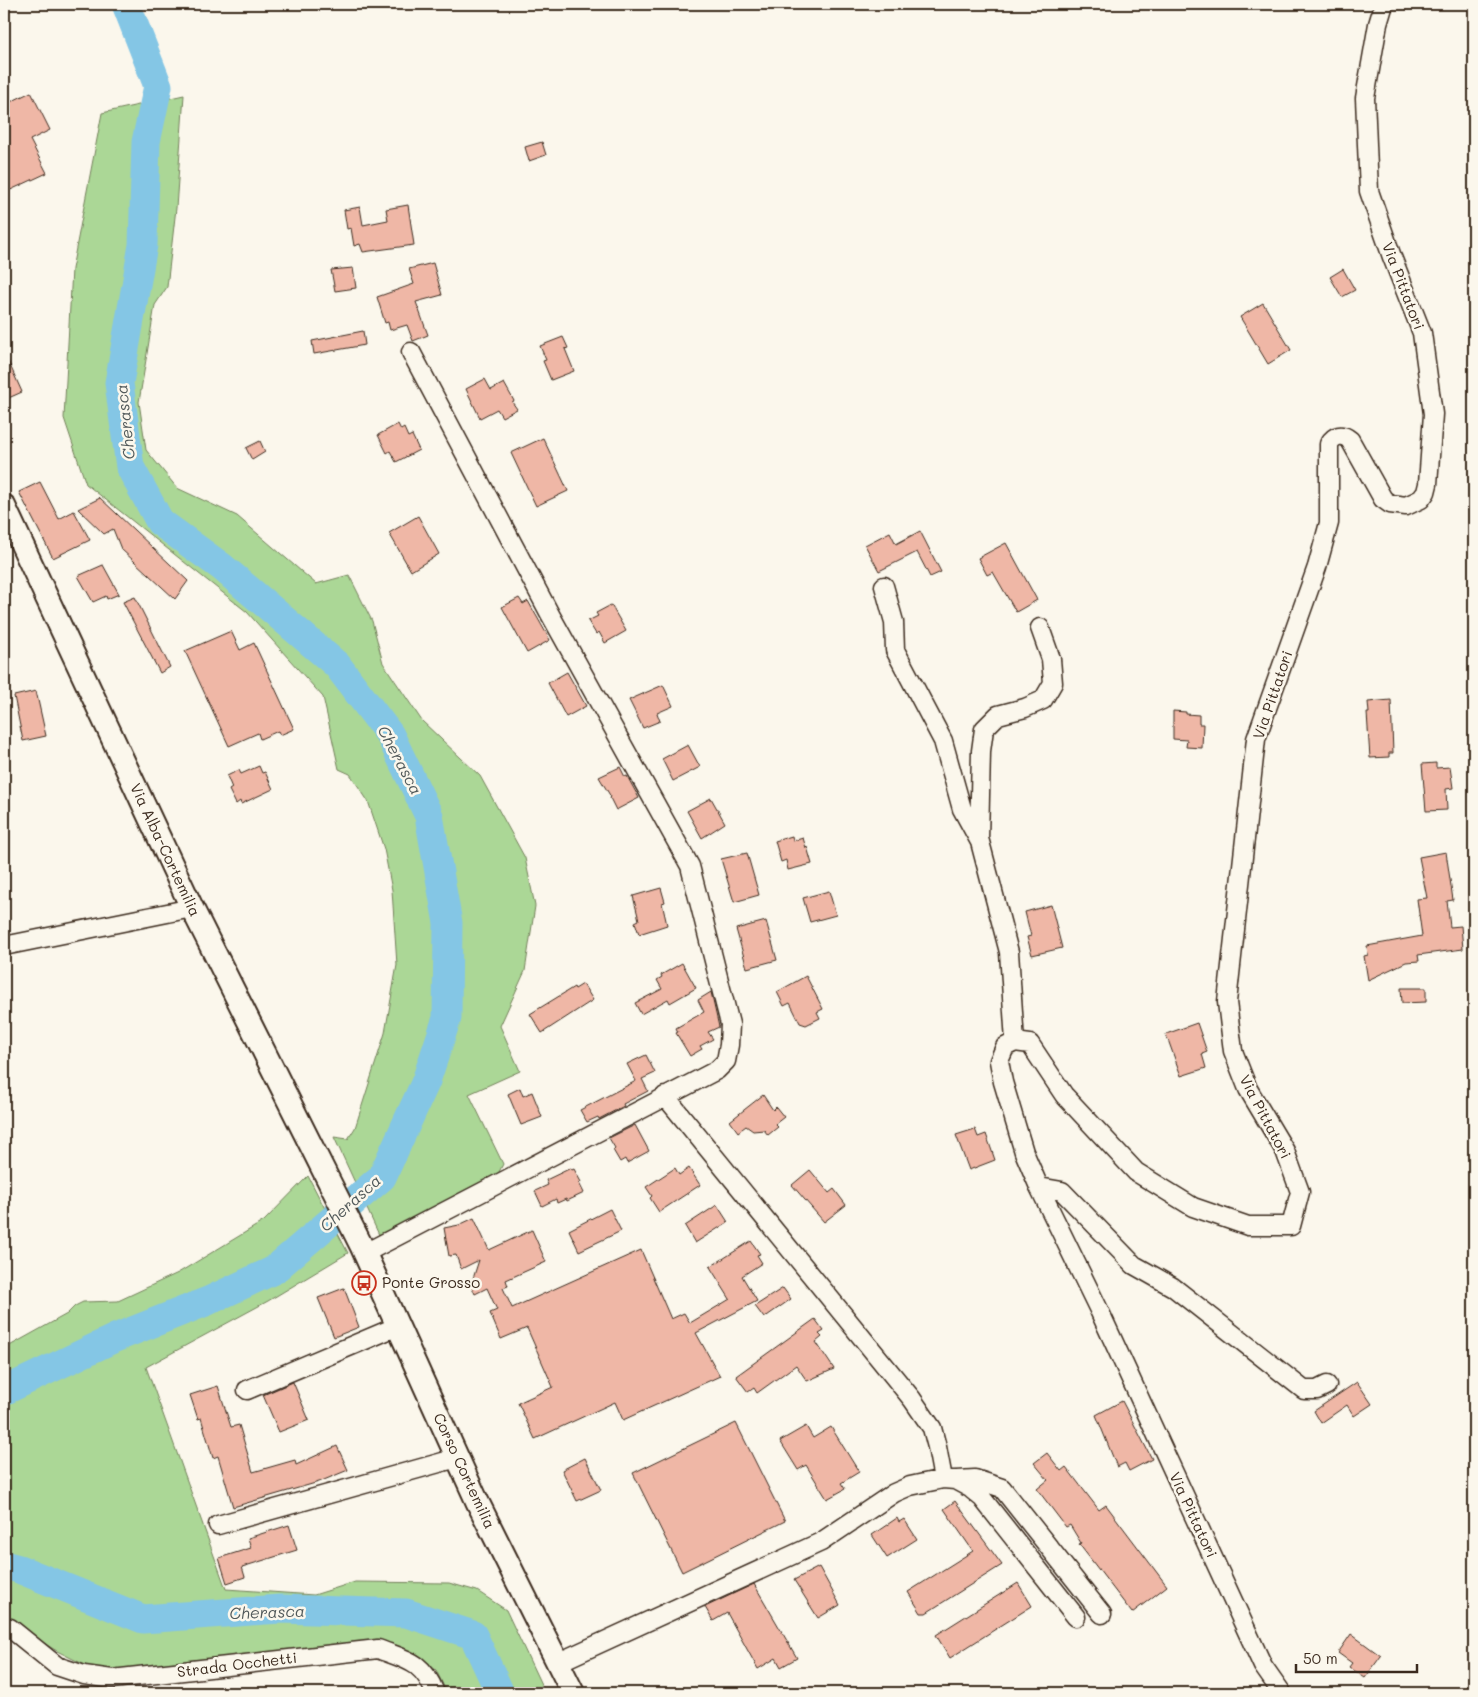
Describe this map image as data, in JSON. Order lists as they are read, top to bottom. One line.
{"streets":{"main road":["Via Alba-Cortemilia","Corso Cortemilia"],"street":["Via Pittatori","Strada Occhetti"]},"crossings":[["Via Alba-Cortemilia","Corso Cortemilia"]],"water":["Cherasca"],"places":{"bus stop":["Ponte Grosso"]},"scale_bar":"50 m"}
